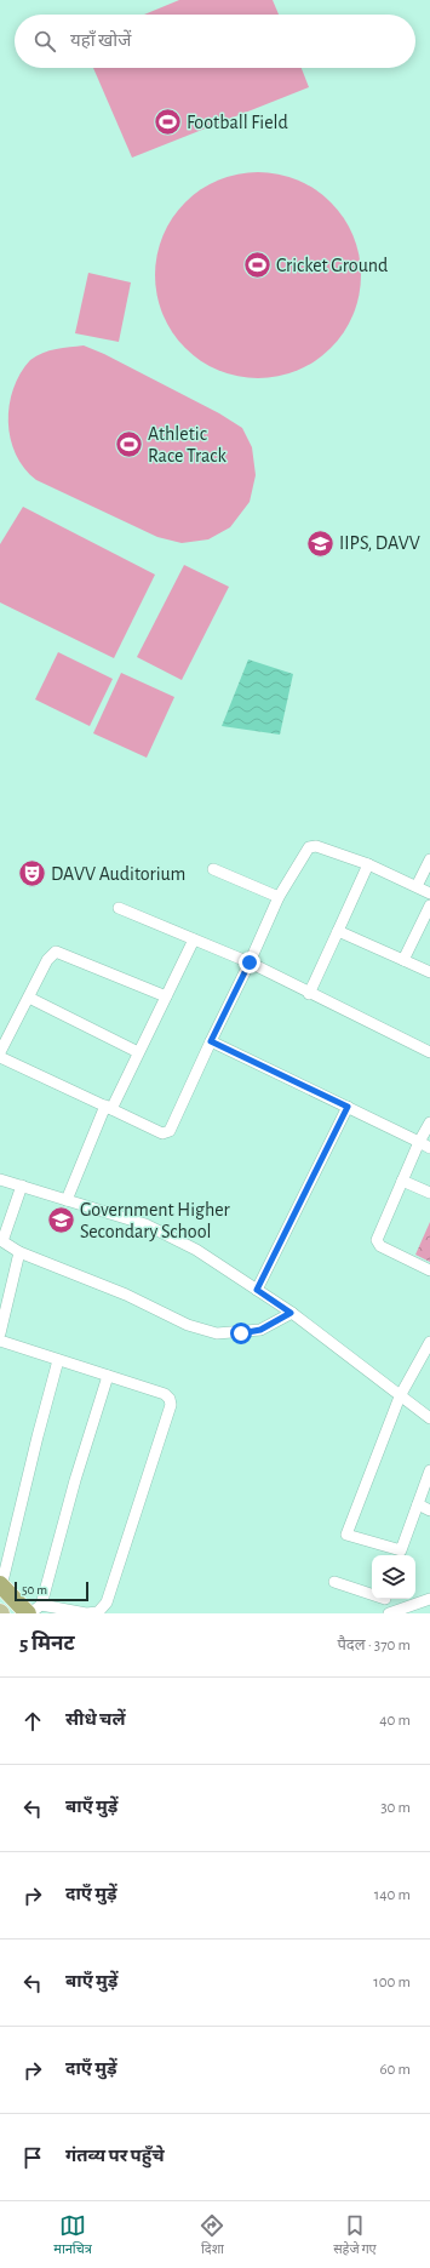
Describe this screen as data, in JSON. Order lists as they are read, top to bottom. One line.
{"places":{"sports":["Football Field","Cricket Ground","Athletic Race Track"],"school or university":["IIPS, DAVV","Government Higher Secondary School"],"theatre":["DAVV Auditorium"]},"scale_bar":"50 m","page":{"search":"यहाँ खोजें","scale":"50 m","heading":["5 मिनट","पैदल · 370 m"],"list":[["सीधे चलें","40 m"],["बाएँ मुड़ें","30 m"],["दाएँ मुड़ें","140 m"],["बाएँ मुड़ें","100 m"],["दाएँ मुड़ें","60 m"],"गंतव्य पर पहुँचे"],"nav":["मानचित्र","दिशा","सहेजे गए"]}}
